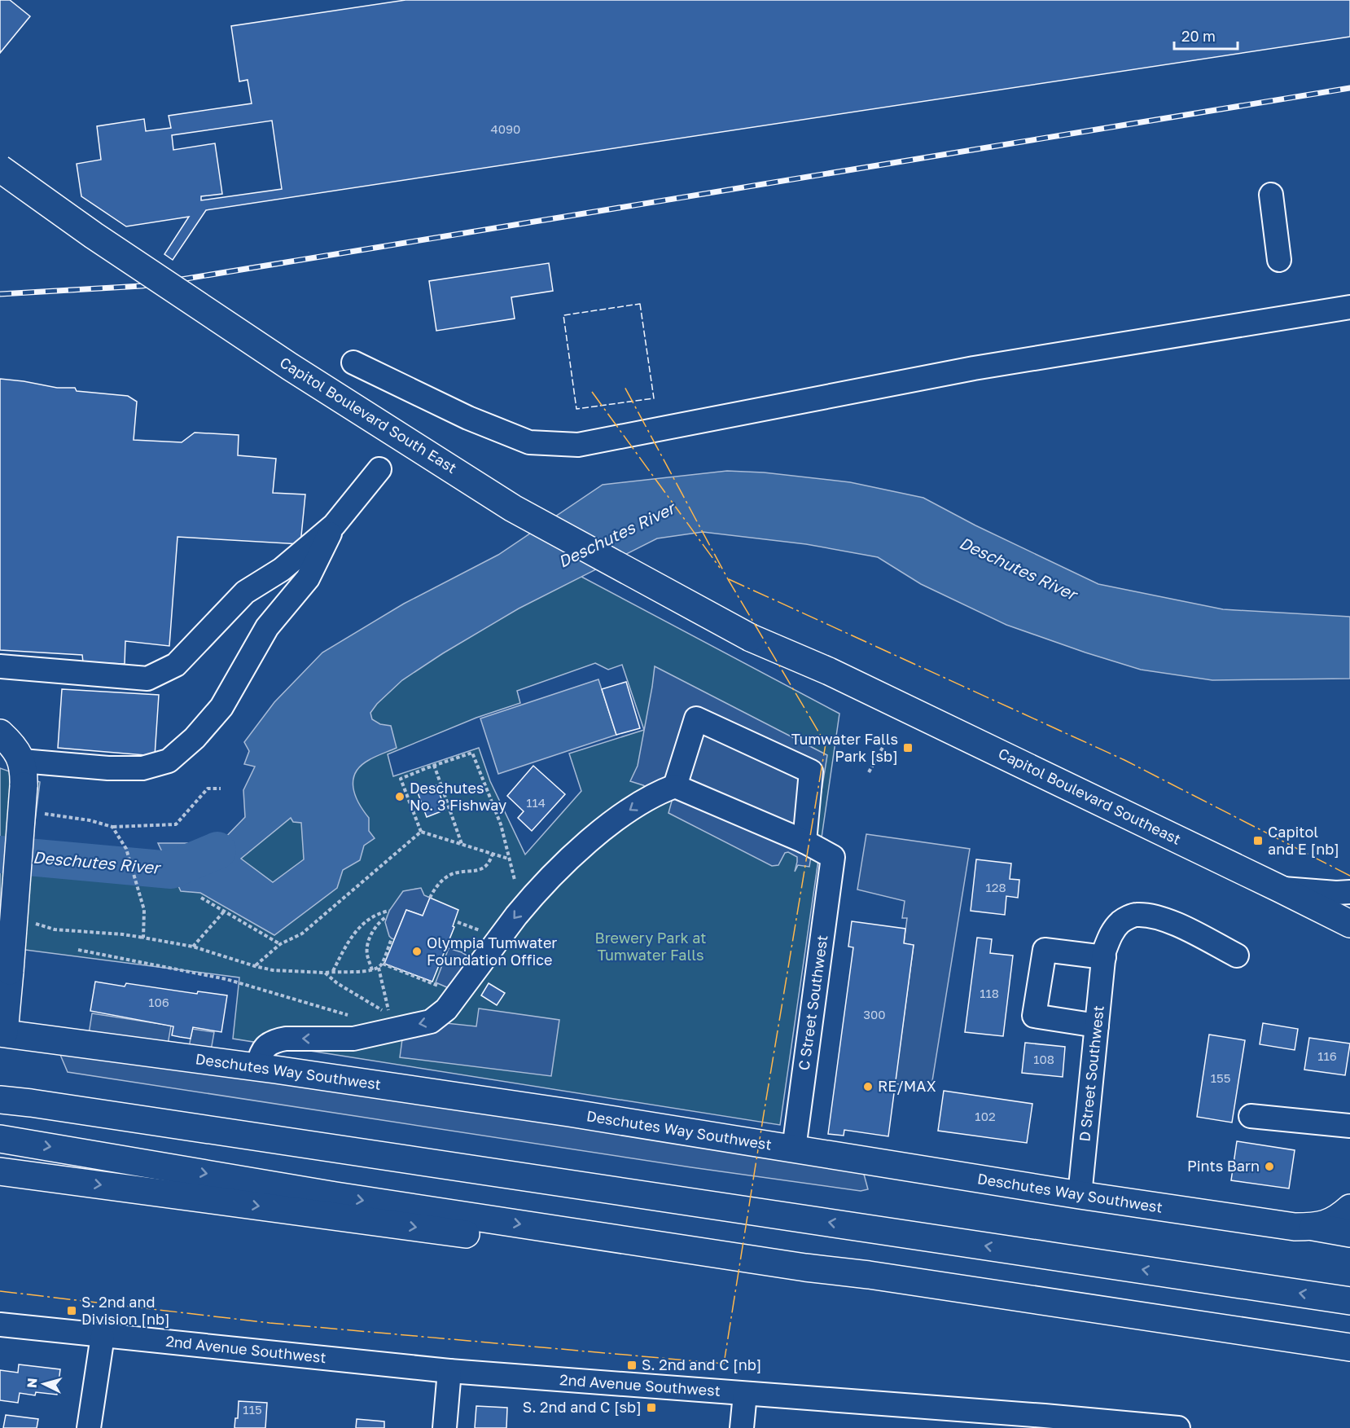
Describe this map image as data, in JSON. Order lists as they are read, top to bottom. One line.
{"streets":{"main road":["Capitol Boulevard South East","Capitol Boulevard Southeast","Deschutes Way Southwest"],"street":["C Street Southwest","D Street Southwest","2nd Avenue Southwest"]},"crossings":[["Capitol Boulevard South East","Capitol Boulevard Southeast"],["C Street Southwest","Deschutes Way Southwest"],["Deschutes Way Southwest","D Street Southwest"]],"water":["Deschutes River"],"parks":["Brewery Park at Tumwater Falls"],"places":{"transit":["Tumwater Falls Park [sb]","Capitol and E [nb]","S. 2nd and Division [nb]","S. 2nd and C [nb]","S. 2nd and C [sb]"],"other":["Deschutes No. 3 Fishway","Olympia Tumwater Foundation Office","RE/MAX","Pints Barn"]},"house_numbers":["4090","114","128","118","106","300","116","108","155","102","115"],"scale_bar":"20 m","north":"left"}
